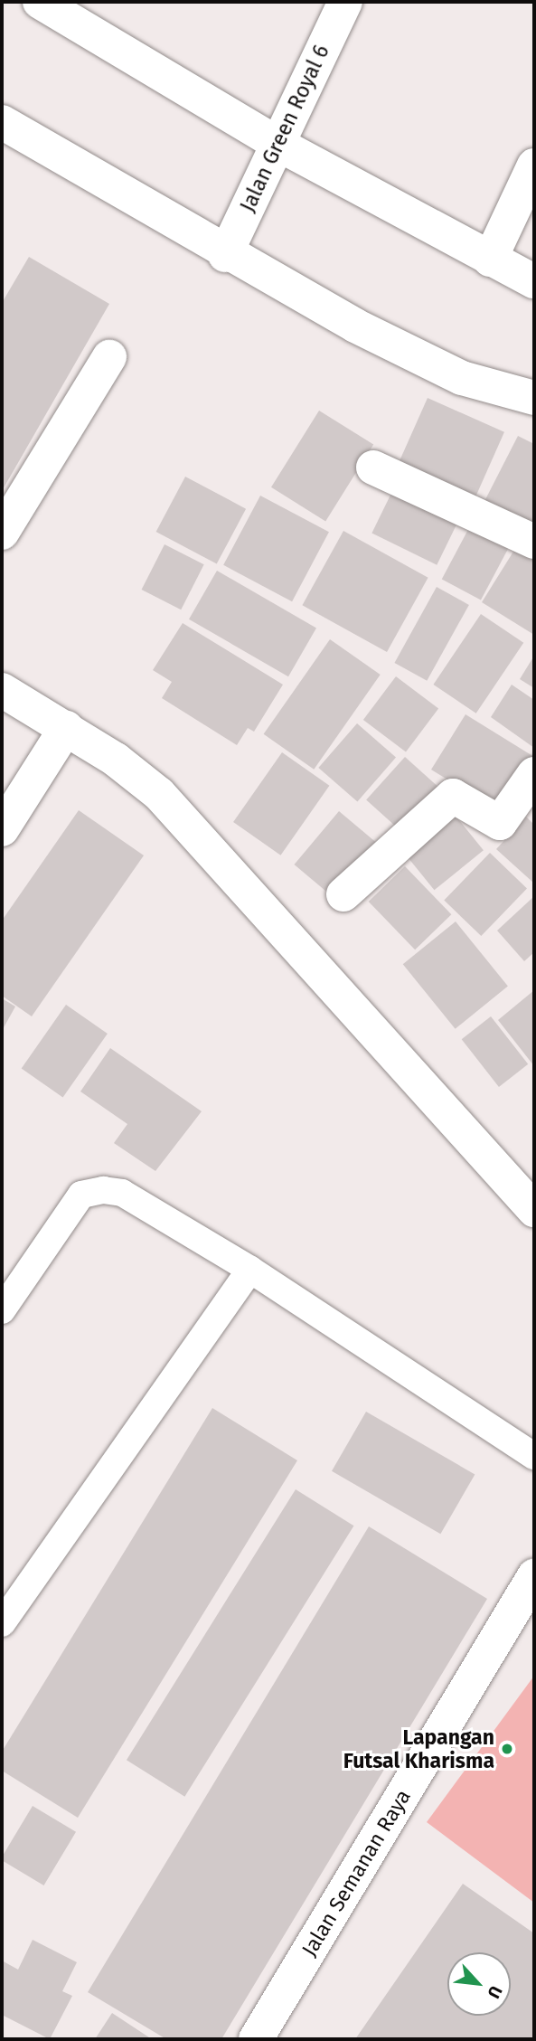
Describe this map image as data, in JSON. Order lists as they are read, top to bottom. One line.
{"streets":{"street":["Jalan Green Royal 6","Jalan Semanan Raya"]},"places":["Lapangan Futsal Kharisma"],"north":"bottom right"}
